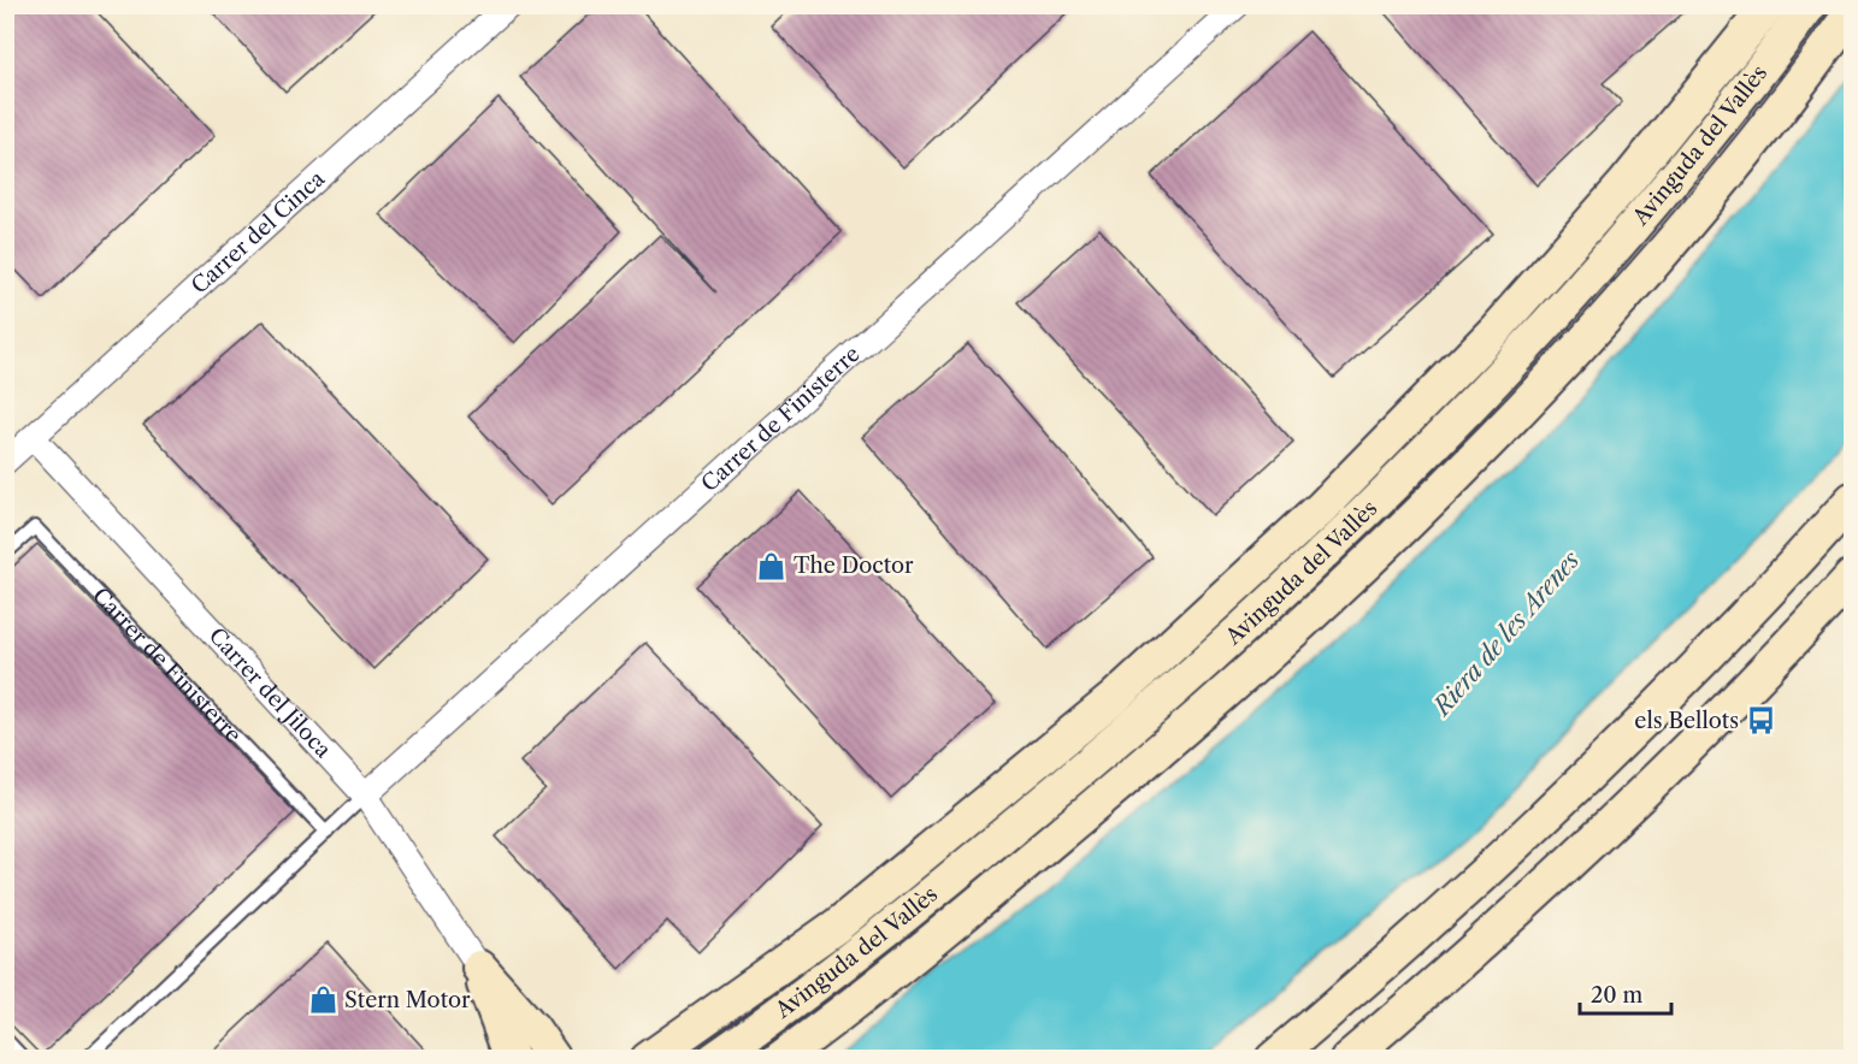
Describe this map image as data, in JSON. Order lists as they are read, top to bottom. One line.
{"streets":{"main road":["Avinguda del Vallès"],"street":["Carrer del Cinca","Carrer de Finisterre","Carrer del Jiloca"]},"crossings":[["Carrer del Cinca","Carrer del Jiloca"],["Carrer de Finisterre","Carrer del Jiloca"]],"water":["Riera de les Arenes"],"places":{"shop":["The Doctor","Stern Motor"],"bus stop":["els Bellots"]},"scale_bar":"20 m"}
